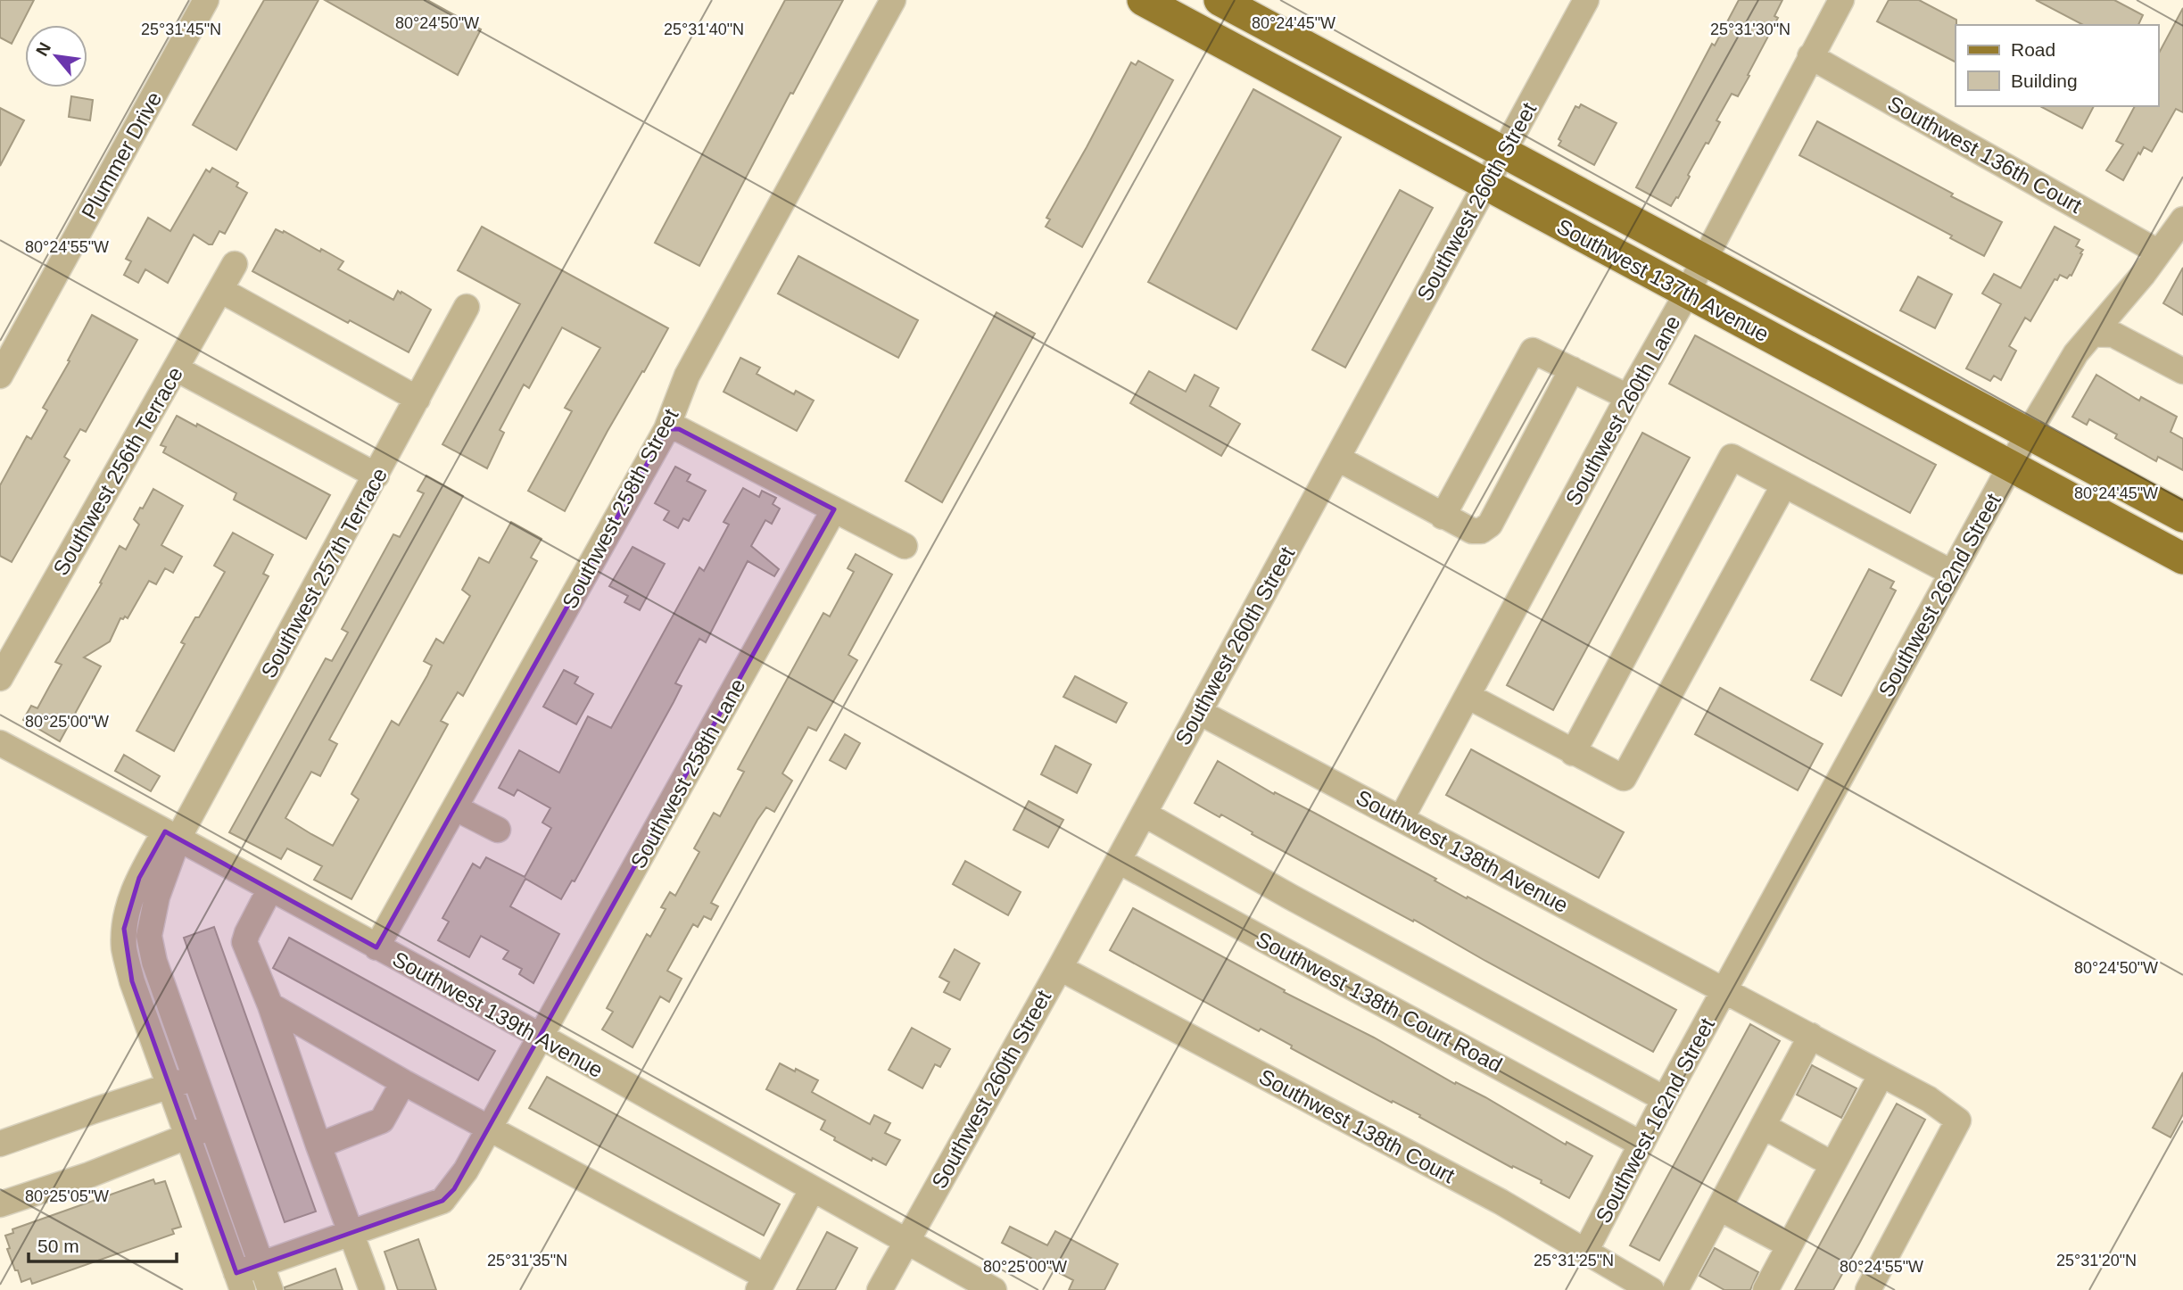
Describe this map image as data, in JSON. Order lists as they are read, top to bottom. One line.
{"streets":{"main road":["Southwest 137th Avenue"],"street":["Southwest 136th Court","Plummer Drive","Southwest 260th Street","Southwest 260th Lane","Southwest 256th Terrace","Southwest 258th Street","Southwest 257th Terrace","Southwest 262nd Street","Southwest 258th Lane","Southwest 138th Avenue","Southwest 138th Court Road","Southwest 139th Avenue","Southwest 162nd Street","Southwest 138th Court"]},"crossings":[["Southwest 136th Court","Southwest 260th Lane"],["Southwest 136th Court","Southwest 262nd Street"],["Southwest 260th Street","Southwest 137th Avenue"],["Southwest 260th Street","Southwest 138th Avenue"],["Southwest 260th Street","Southwest 138th Court Road"],["Southwest 260th Street","Southwest 139th Avenue"],["Southwest 260th Street","Southwest 138th Court"],["Southwest 137th Avenue","Southwest 260th Lane"],["Southwest 137th Avenue","Southwest 262nd Street"],["Southwest 260th Lane","Southwest 138th Avenue"],["Southwest 258th Street","Southwest 139th Avenue"],["Southwest 257th Terrace","Southwest 139th Avenue"],["Southwest 262nd Street","Southwest 138th Avenue"],["Southwest 262nd Street","Southwest 162nd Street"],["Southwest 258th Lane","Southwest 139th Avenue"],["Southwest 138th Avenue","Southwest 162nd Street"],["Southwest 138th Court Road","Southwest 162nd Street"],["Southwest 162nd Street","Southwest 138th Court"]],"legend":["Road","Building"],"scale_bar":"50 m","north":"top left","coordinates":["80°24'50\"W","80°24'45\"W","25°31'45\"N","25°31'40\"N","25°31'30\"N","80°24'55\"W","80°25'00\"W","80°25'05\"W","25°31'35\"N","25°31'25\"N","25°31'20\"N"]}
